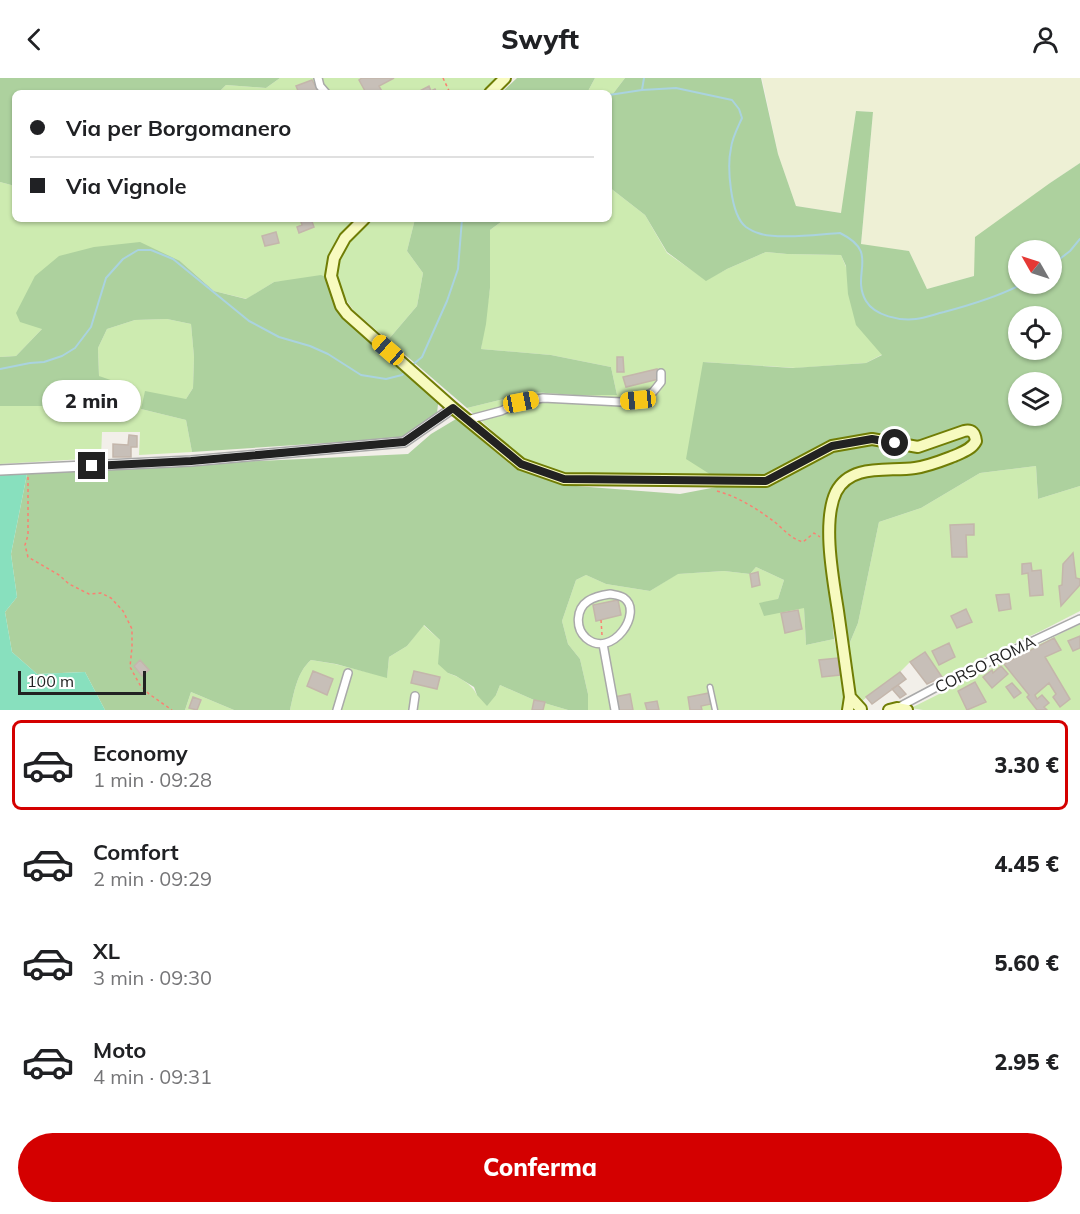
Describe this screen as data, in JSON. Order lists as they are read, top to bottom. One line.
{"streets":{"street":["CORSO ROMA"]},"scale_bar":"100 m","north":"top left","page":{"header":"Swyft","banner":["Via per Borgomanero","Via Vignole"],"bubble":"2 min","scale":"100 m","list":[{"name":"Economy","note":"1 min · 09:28","value":"3.30 €"},{"name":"Comfort","note":"2 min · 09:29","value":"4.45 €"},{"name":"XL","note":"3 min · 09:30","value":"5.60 €"},{"name":"Moto","note":"4 min · 09:31","value":"2.95 €"}],"buttons":"Conferma"}}
